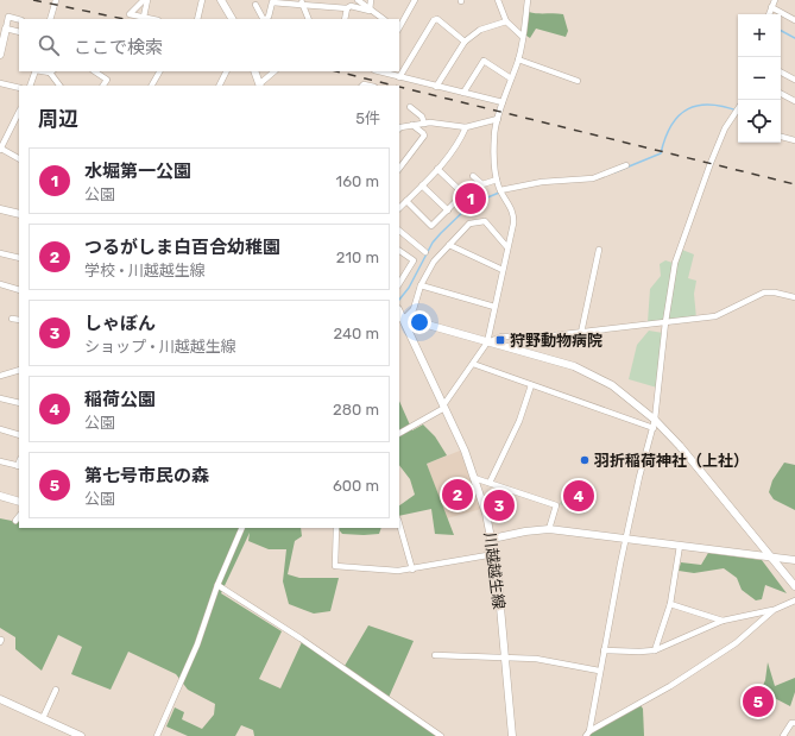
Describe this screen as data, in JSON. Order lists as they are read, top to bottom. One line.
{"streets":{"street":["川越越生線"]},"places":{"transit":["狩野動物病院"],"other":["羽折稲荷神社（上社）"]},"page":{"map_buttons":["+","−"],"search":"ここで検索","heading":["周辺","5件"],"list":[{"mark":"1","name":"水堀第一公園","note":"公園","value":"160 m"},{"mark":"2","name":"つるがしま白百合幼稚園","note":"学校 · 川越越生線","value":"210 m"},{"mark":"3","name":"しゃぼん","note":"ショップ · 川越越生線","value":"240 m"},{"mark":"4","name":"稲荷公園","note":"公園","value":"280 m"},{"mark":"5","name":"第七号市民の森","note":"公園","value":"600 m"}],"pins":["1","2","4","3","5"]}}
